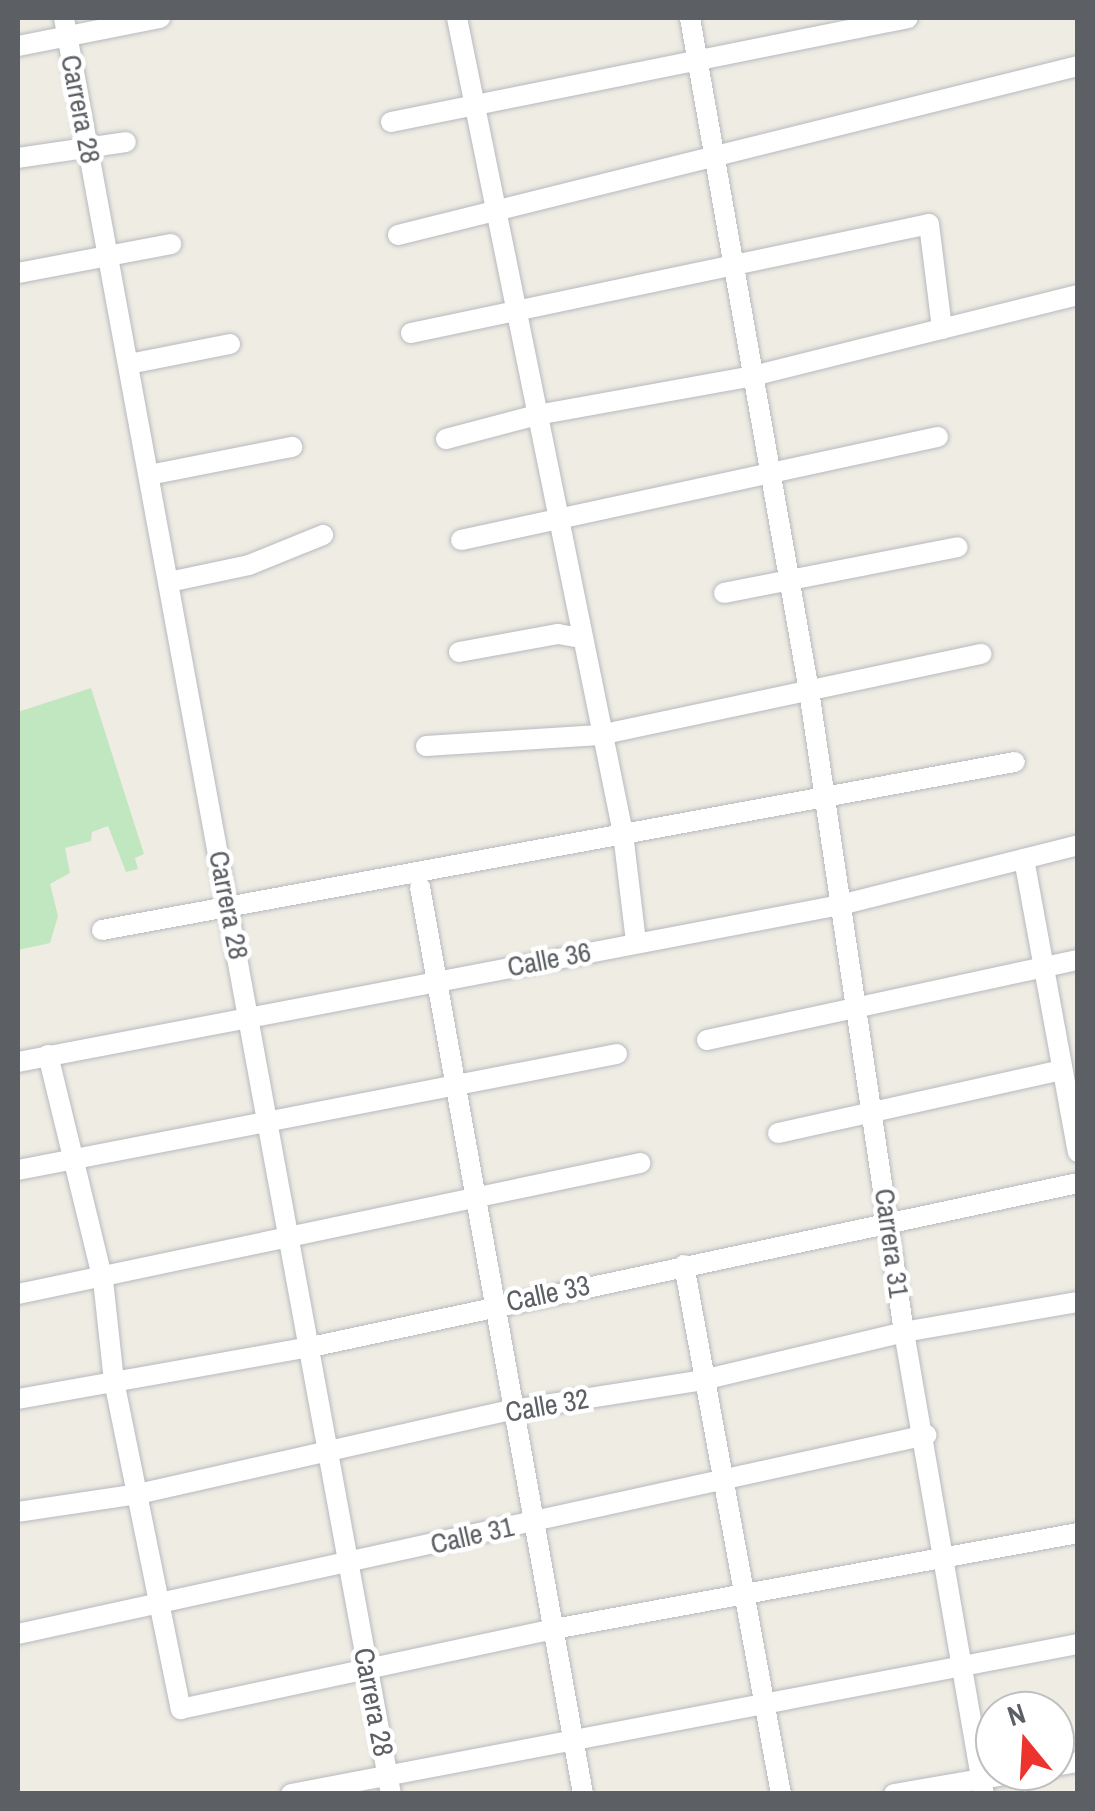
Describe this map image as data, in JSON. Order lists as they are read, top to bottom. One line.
{"streets":{"street":["Carrera 28","Calle 36","Carrera 31","Calle 33","Calle 32","Calle 31"]},"crossings":[["Carrera 28","Calle 36"],["Carrera 28","Calle 33"],["Carrera 28","Calle 32"],["Carrera 28","Calle 31"],["Calle 36","Carrera 31"],["Carrera 31","Calle 33"],["Carrera 31","Calle 32"],["Carrera 31","Calle 31"]],"north":"top"}
